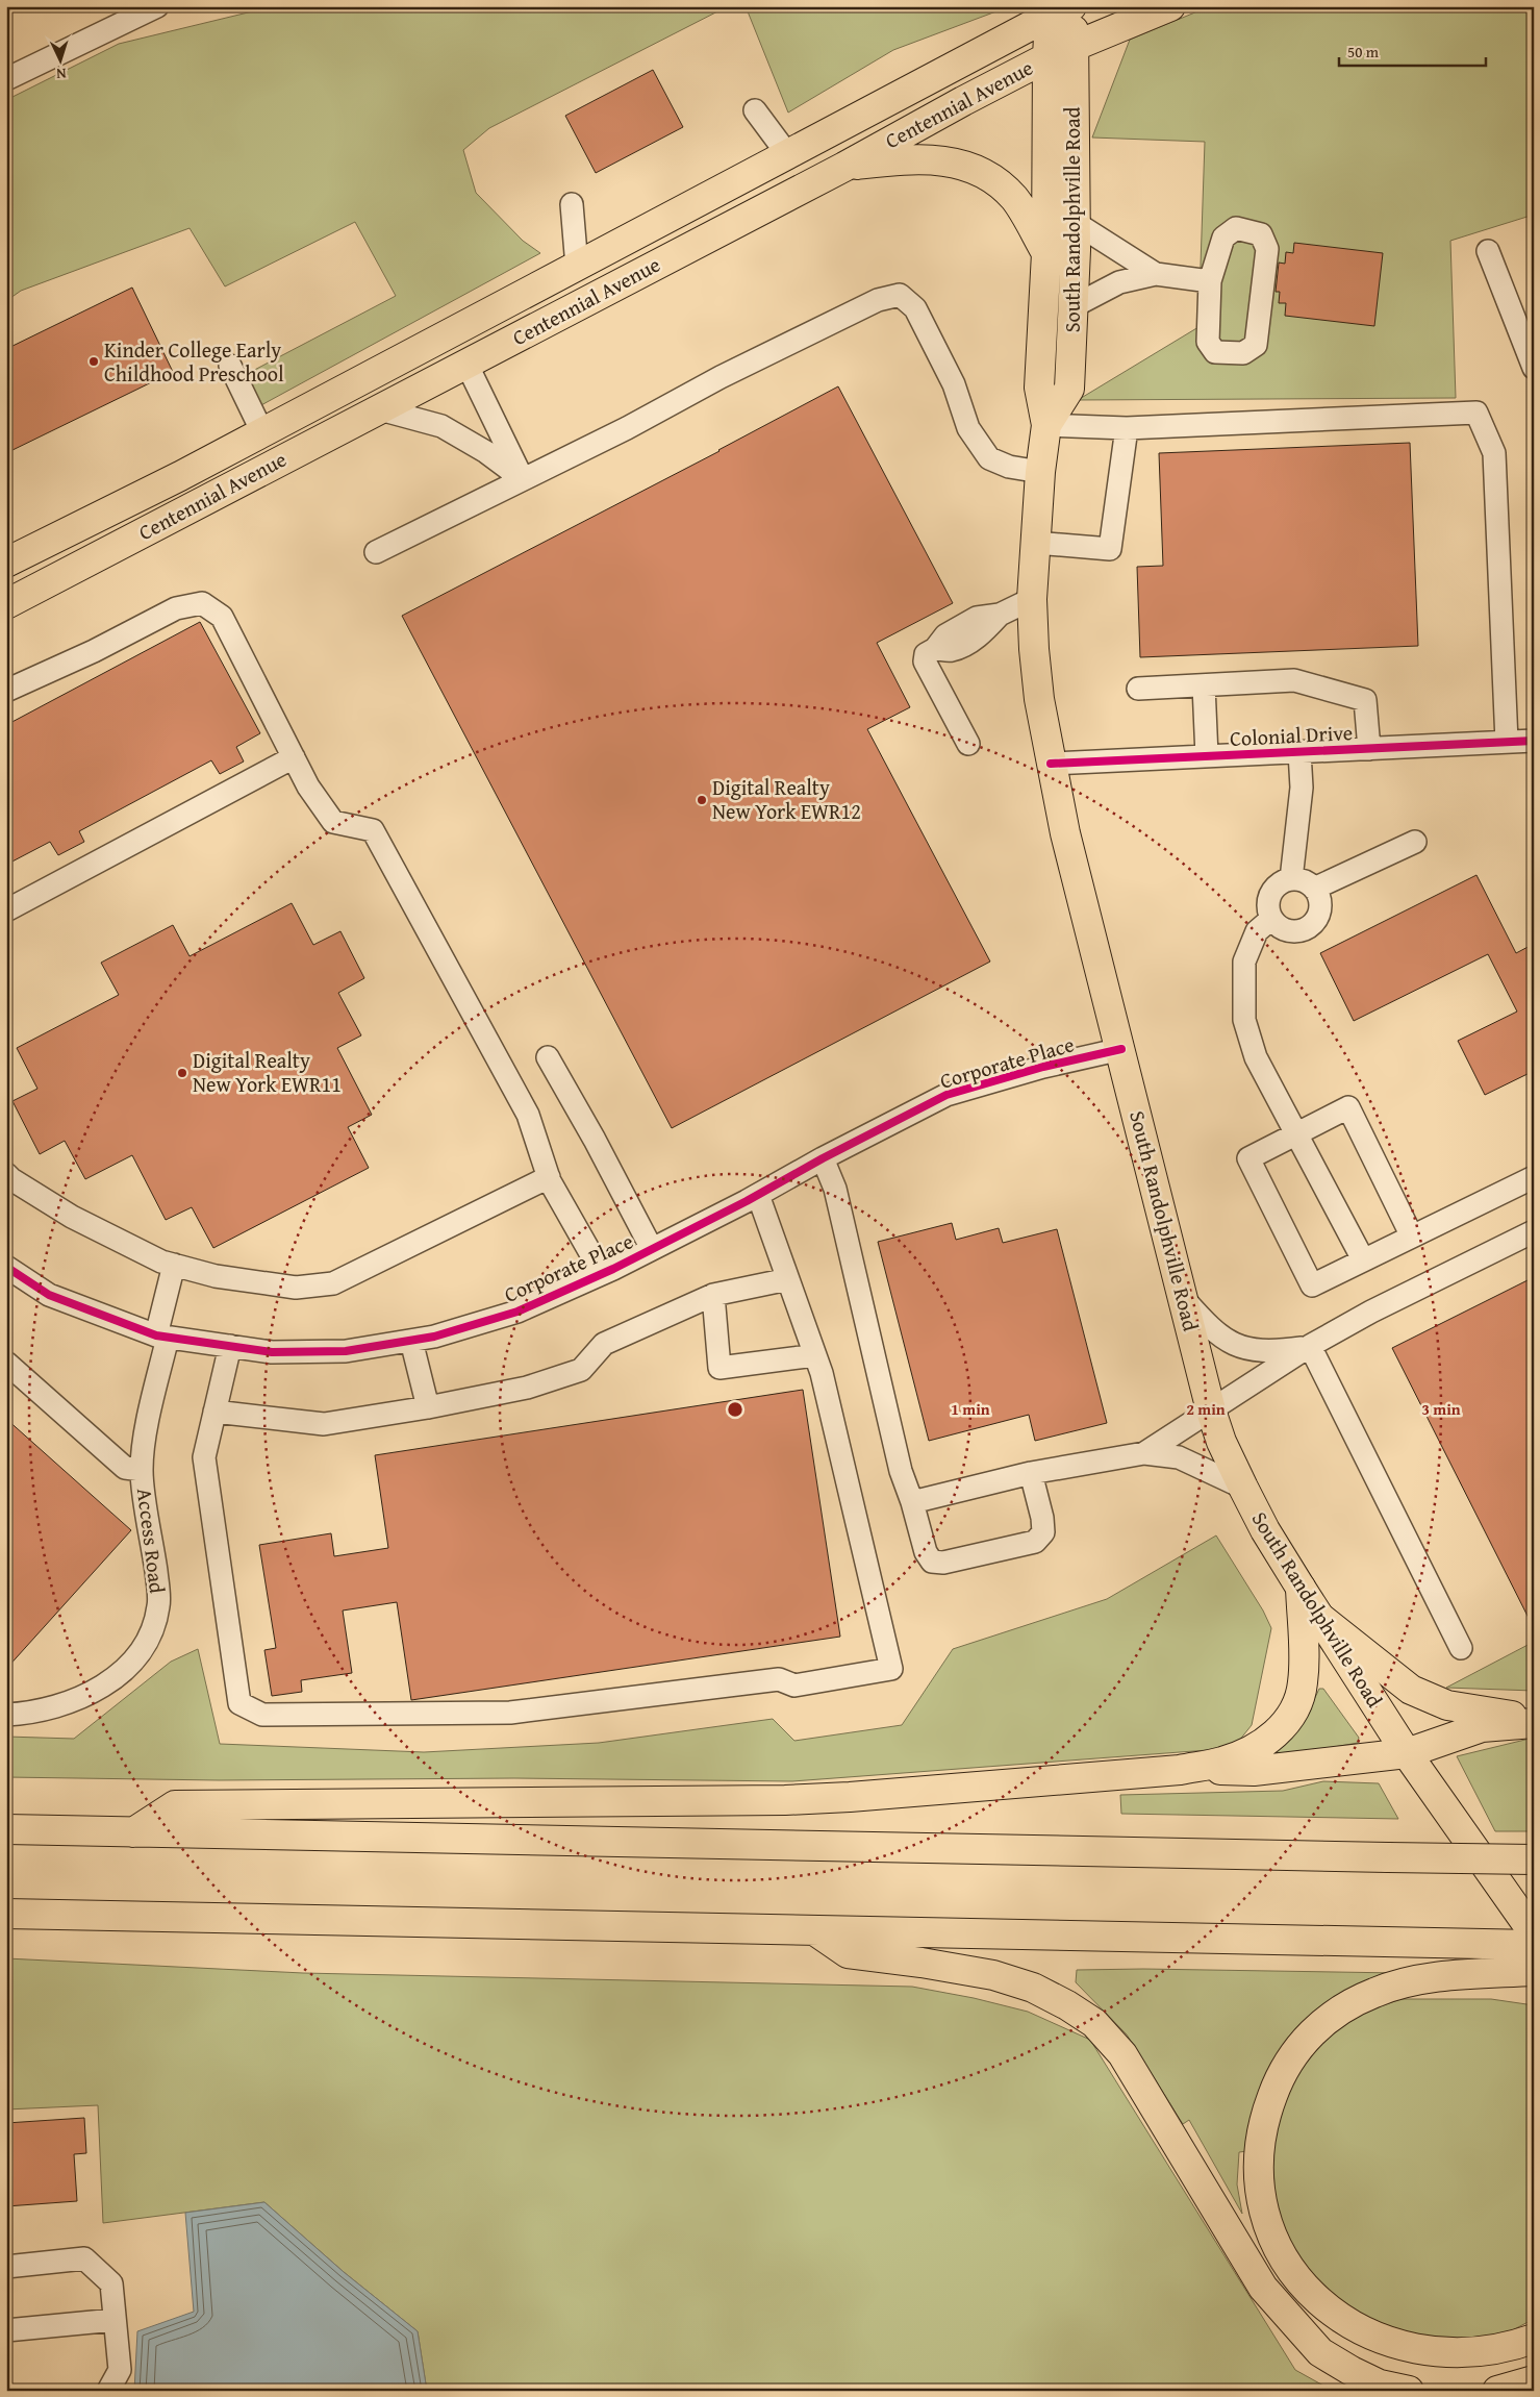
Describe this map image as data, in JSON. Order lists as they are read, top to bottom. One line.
{"streets":{"main road":["Centennial Avenue","South Randolphville Road"],"street":["Colonial Drive","Corporate Place","Access Road"]},"crossings":[["Centennial Avenue","South Randolphville Road"],["South Randolphville Road","Colonial Drive"],["South Randolphville Road","Corporate Place"],["Corporate Place","Access Road"]],"places":["Kinder College Early Childhood Preschool","Digital Realty New York EWR12","Digital Realty New York EWR11"],"scale_bar":"50 m","north":"bottom","rings":["1 min","2 min","3 min"]}
